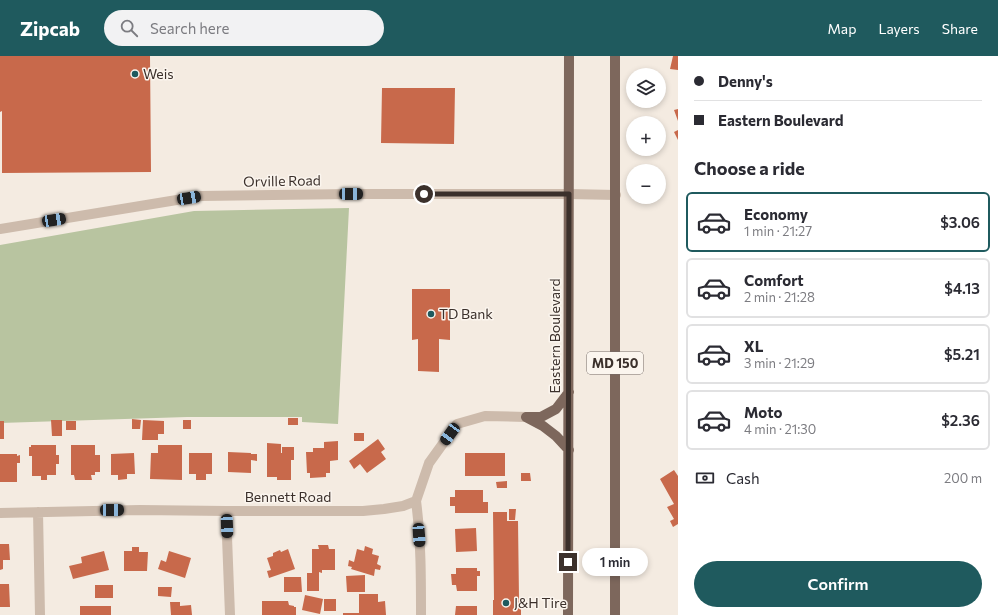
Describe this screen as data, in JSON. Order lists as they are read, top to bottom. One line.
{"streets":{"main road":["Eastern Boulevard","MD 150"],"street":["Orville Road","Bennett Road"]},"crossings":[["Orville Road","Eastern Boulevard"],["Orville Road","MD 150"]],"places":["Weis","TD Bank","J&H Tire"],"page":{"header":"Zipcab","search":"Search here","nav":["Map","Layers","Share"],"banner":["Denny's","Eastern Boulevard"],"map_buttons":["+","−"],"heading":"Choose a ride","list":[{"name":"Economy","note":"1 min · 21:27","value":"$3.06"},{"name":"Comfort","note":"2 min · 21:28","value":"$4.13"},{"name":"XL","note":"3 min · 21:29","value":"$5.21"},{"name":"Moto","note":"4 min · 21:30","value":"$2.36"}],"pay":["Cash","200 m"],"bubble":"1 min","buttons":"Confirm"}}
